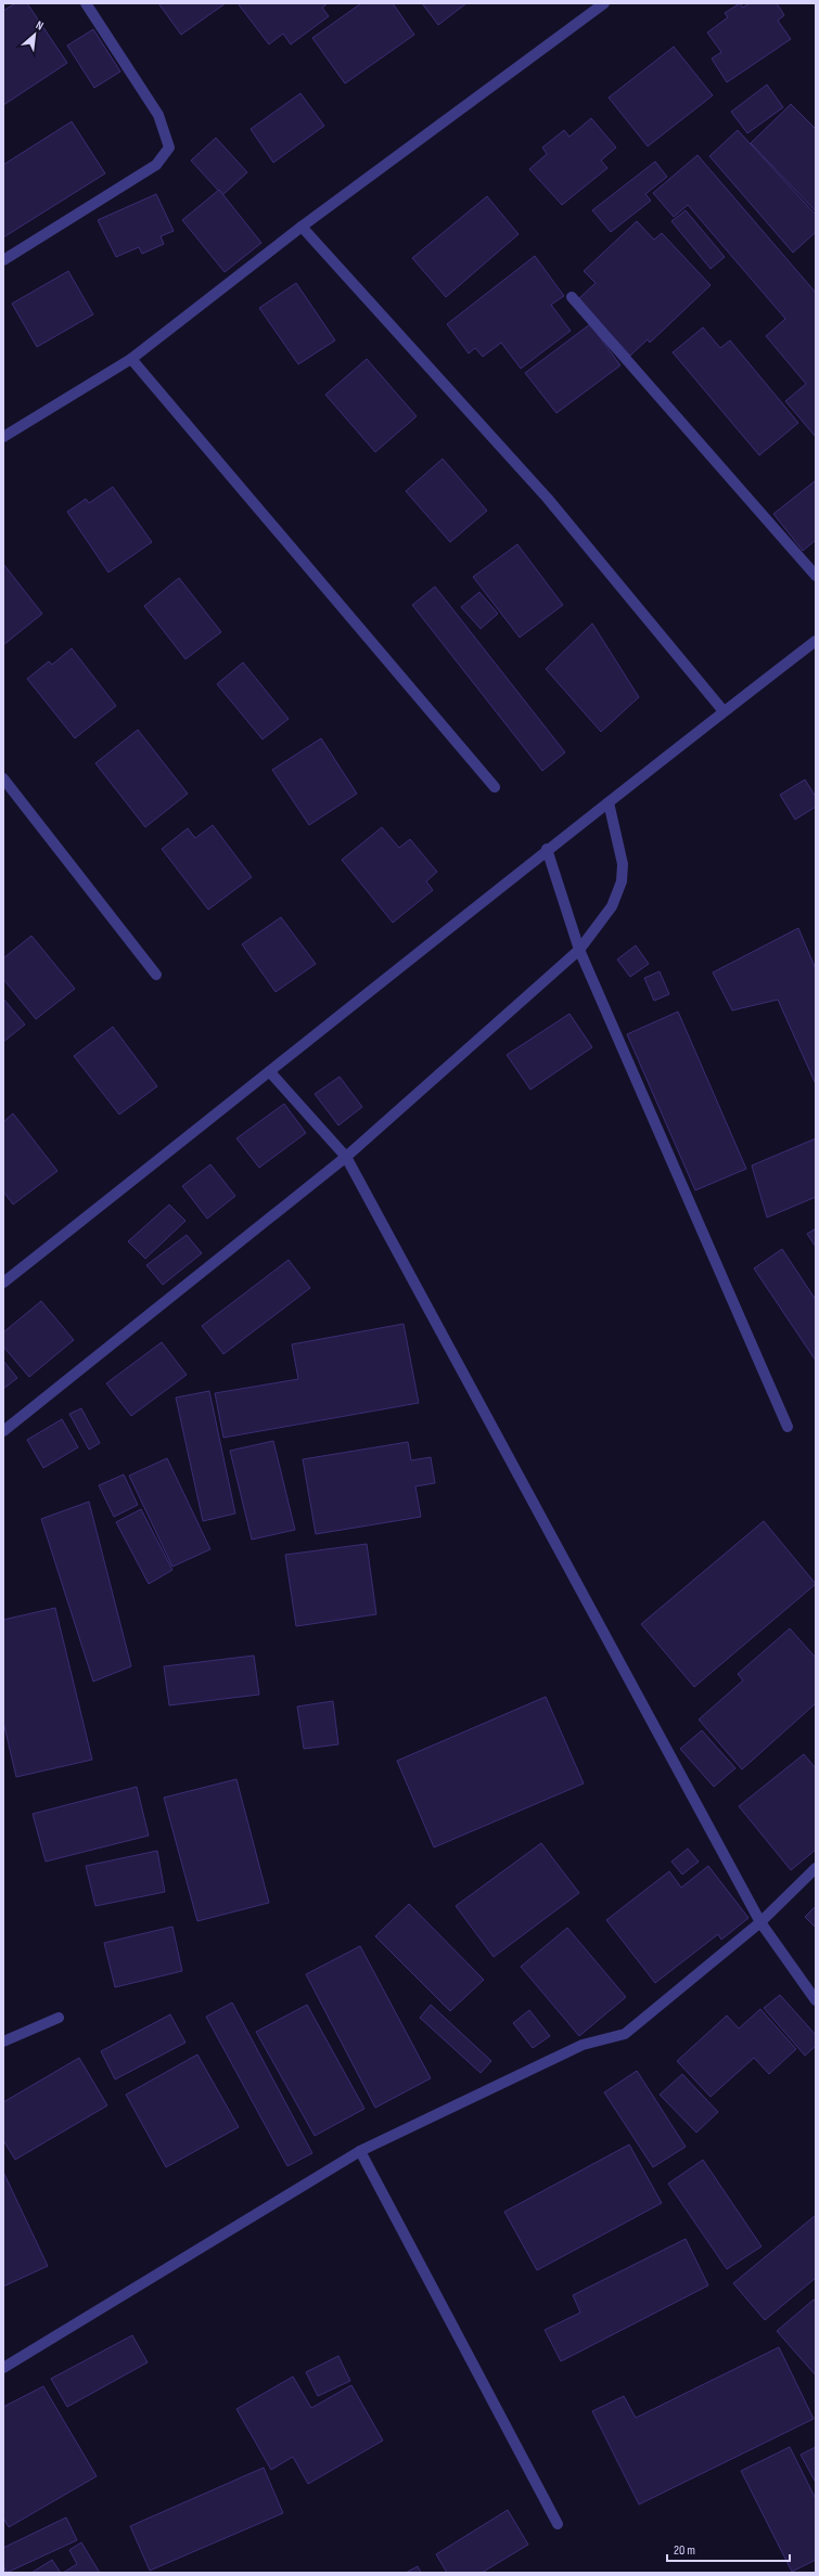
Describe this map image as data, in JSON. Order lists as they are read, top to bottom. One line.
{"scale_bar":"20 m","north":"top right"}
